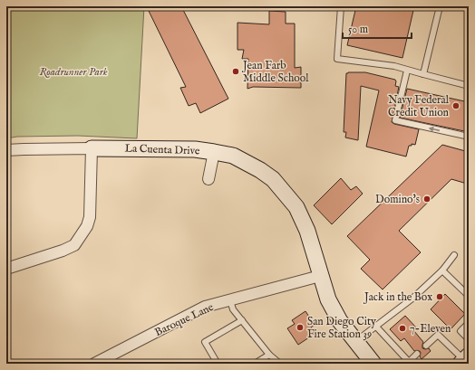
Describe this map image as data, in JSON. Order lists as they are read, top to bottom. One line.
{"streets":{"street":["La Cuenta Drive","Baroque Lane"]},"crossings":[["La Cuenta Drive","Baroque Lane"]],"parks":["Roadrunner Park"],"places":["Jean Farb Middle School","Navy Federal Credit Union","Domino's","Jack in the Box","San Diego City Fire Station 39","7-Eleven"],"scale_bar":"50 m"}
